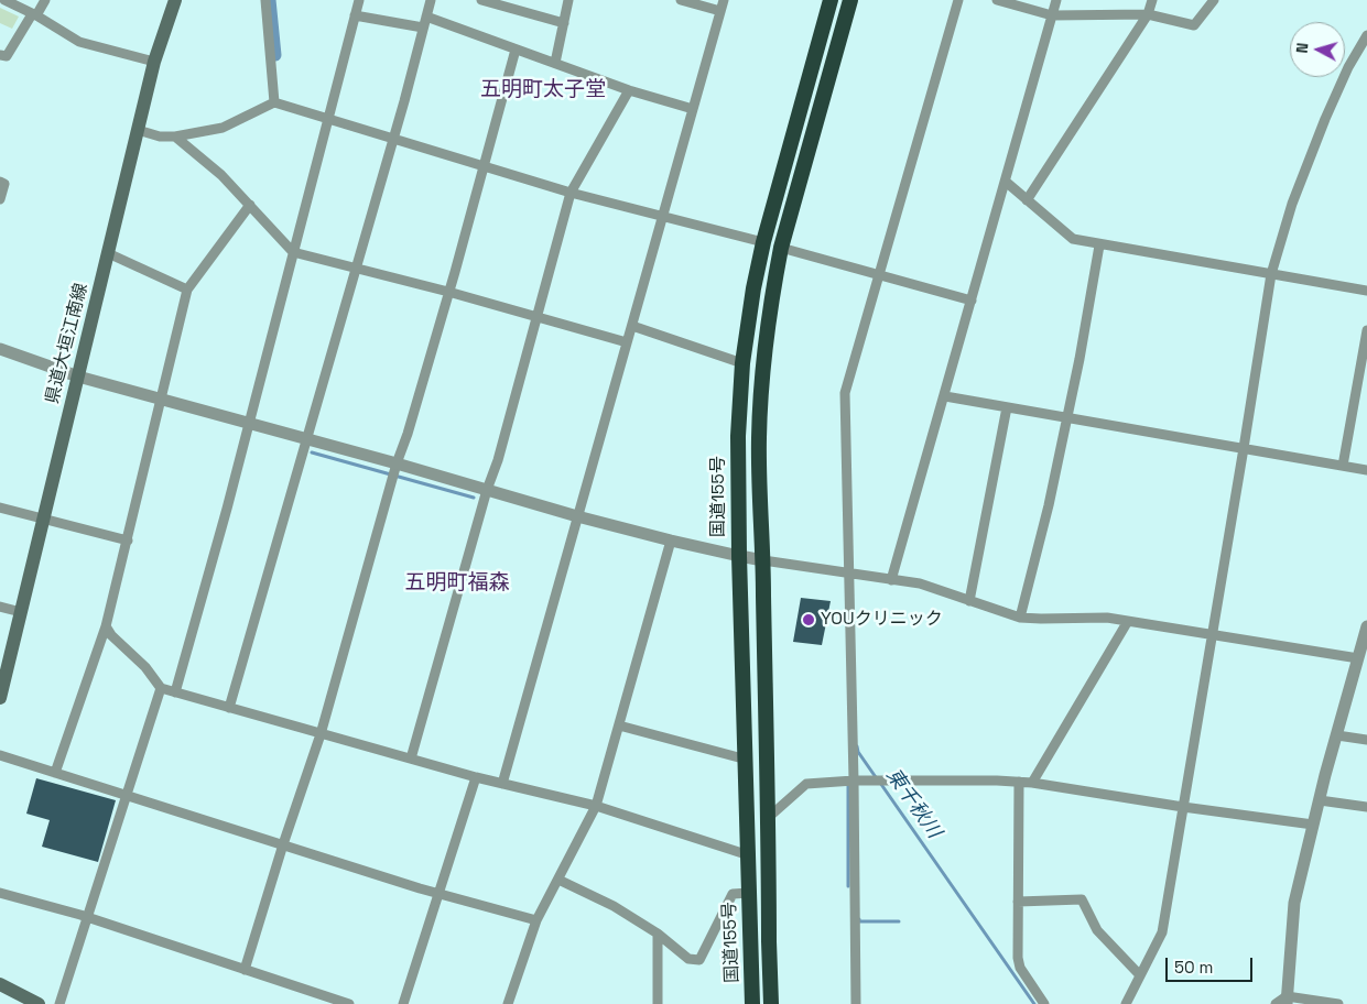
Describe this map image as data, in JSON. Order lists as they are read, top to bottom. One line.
{"streets":{"highway":["国道155号"],"main road":["県道大垣江南線"]},"districts":["五明町太子堂","五明町福森"],"water":["東千秋川"],"places":["YOUクリニック"],"scale_bar":"50 m","north":"left"}
